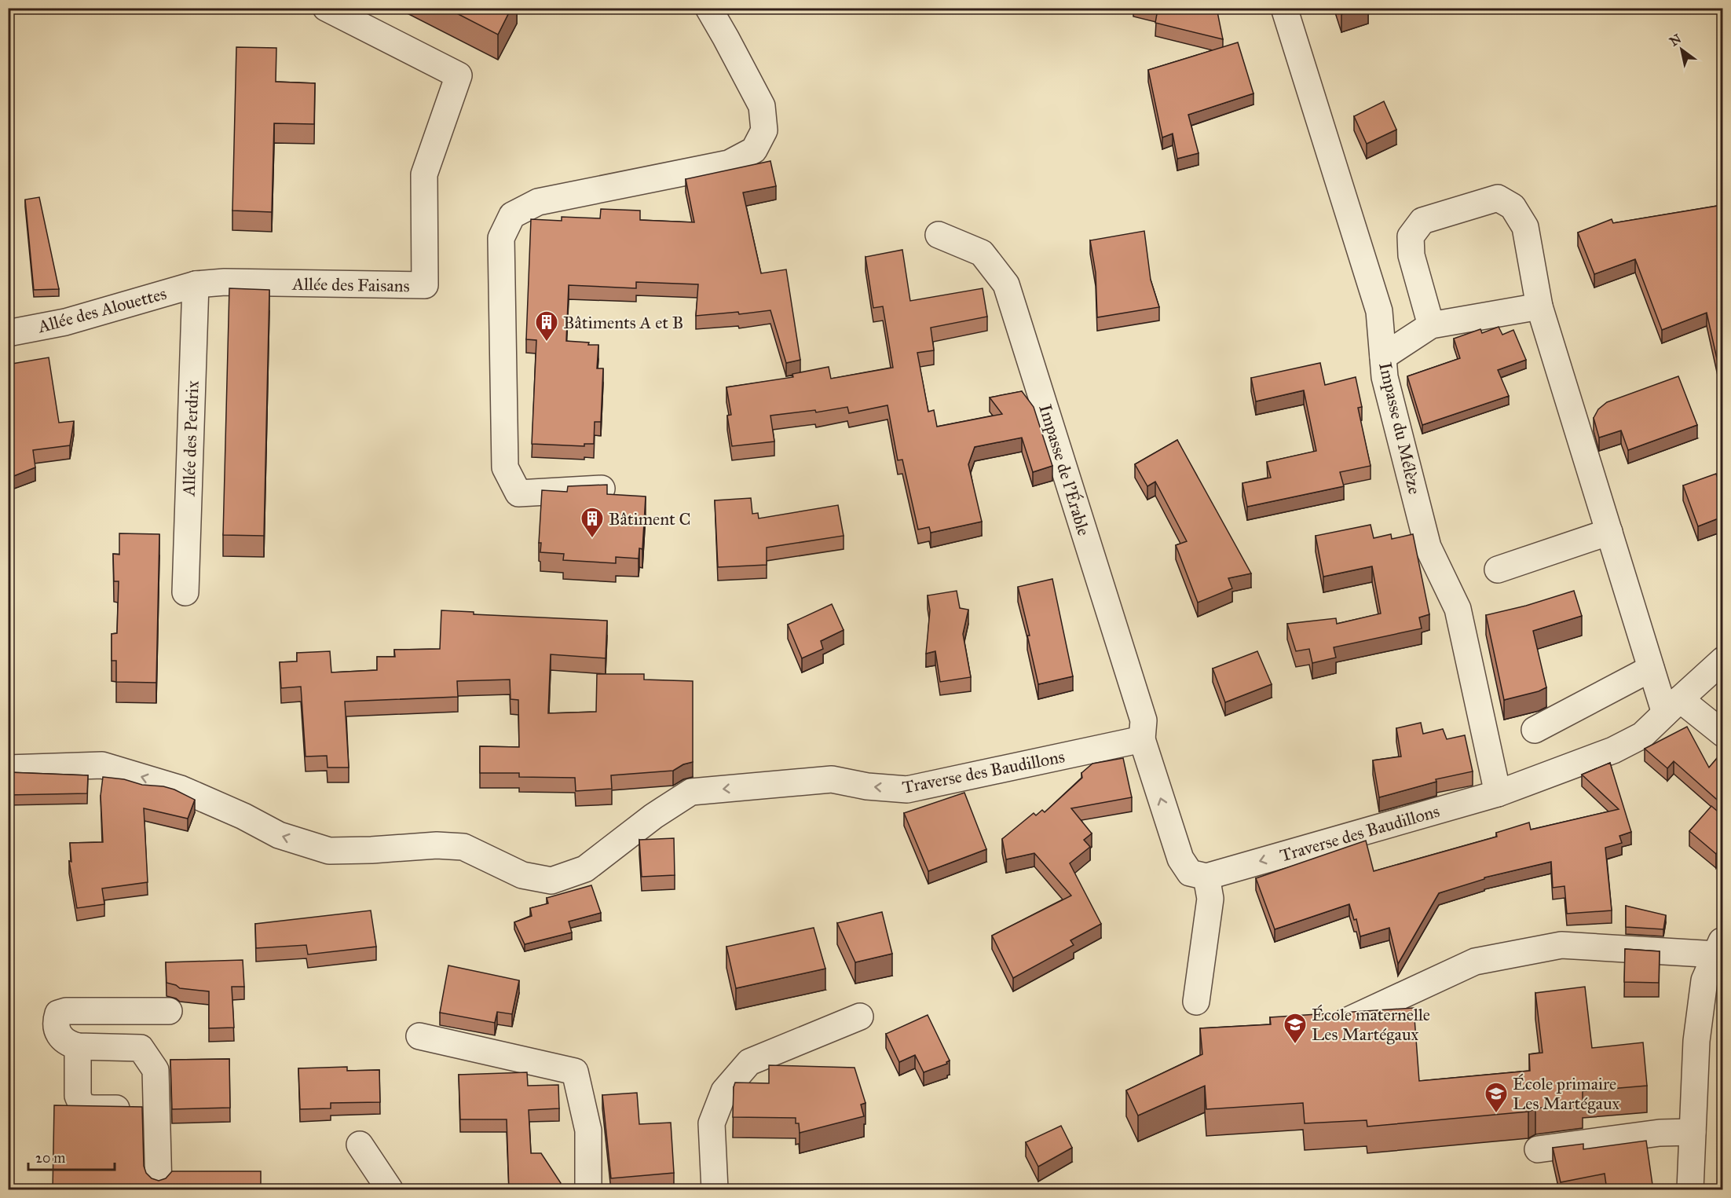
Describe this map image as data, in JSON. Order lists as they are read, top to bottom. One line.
{"streets":{"street":["Allée des Faisans","Allée des Alouettes","Impasse du Mélèze","Allée des Perdrix","Impasse de l'Érable","Traverse des Baudillons"]},"crossings":[["Allée des Faisans","Allée des Alouettes"],["Allée des Faisans","Allée des Perdrix"],["Allée des Alouettes","Allée des Perdrix"],["Impasse du Mélèze","Traverse des Baudillons"],["Impasse de l'Érable","Traverse des Baudillons"]],"one_way":["Traverse des Baudillons"],"places":{"building":["Bâtiments A et B","Bâtiment C"],"school or university":["École maternelle Les Martégaux","École primaire Les Martégaux"]},"scale_bar":"20 m","north":"top left"}
